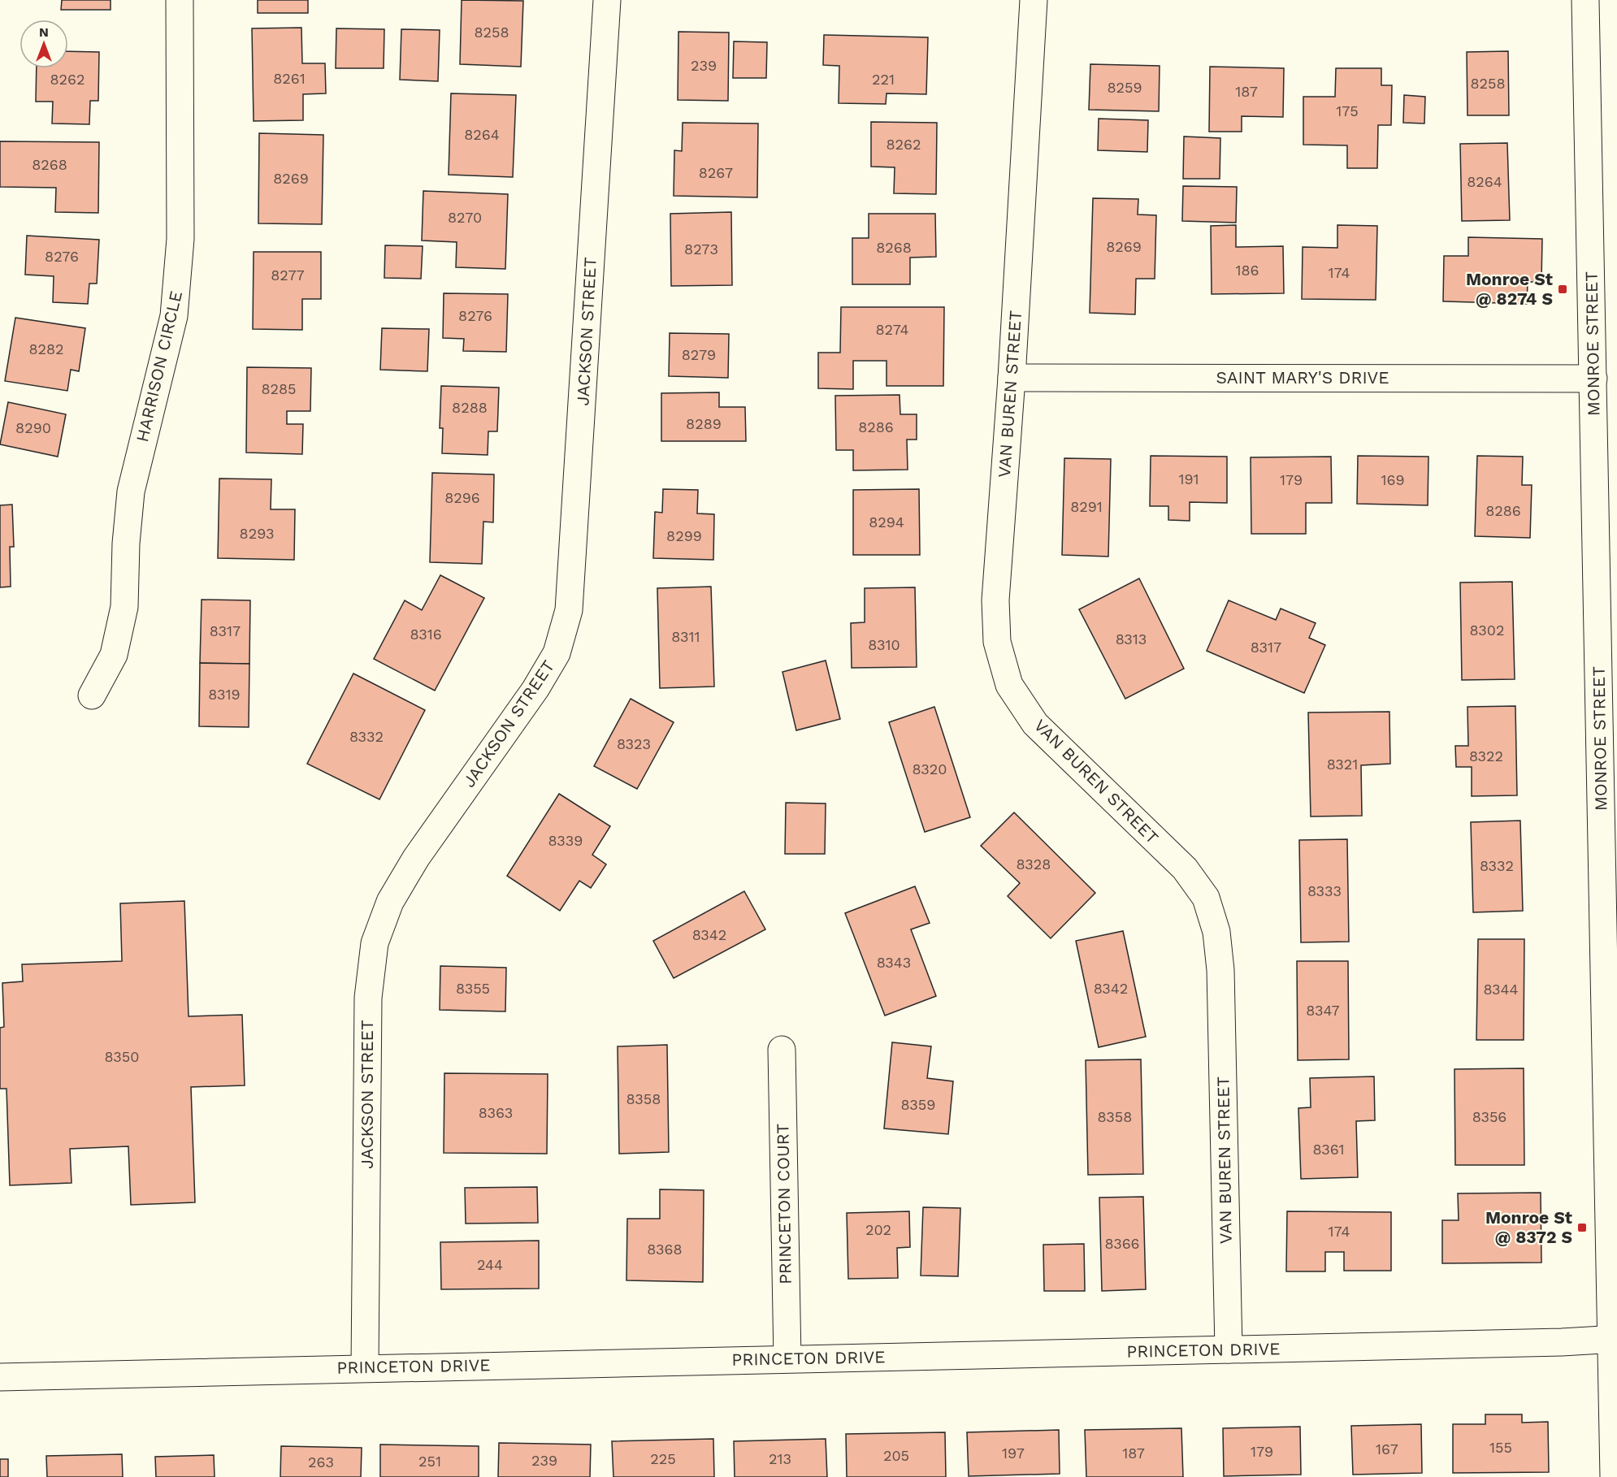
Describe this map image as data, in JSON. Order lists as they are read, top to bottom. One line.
{"streets":{"street":["JACKSON STREET","MONROE STREET","HARRISON CIRCLE","SAINT MARY'S DRIVE","VAN BUREN STREET","PRINCETON COURT","PRINCETON DRIVE"]},"crossings":[["JACKSON STREET","PRINCETON DRIVE"],["MONROE STREET","SAINT MARY'S DRIVE"],["MONROE STREET","PRINCETON DRIVE"],["SAINT MARY'S DRIVE","VAN BUREN STREET"],["VAN BUREN STREET","PRINCETON DRIVE"],["PRINCETON COURT","PRINCETON DRIVE"]],"places":{"transit":["Monroe St @ 8274 S","Monroe St @ 8372 S"]},"house_numbers":["8258","239","8261","8262","221","8258","8259","187","175","8264","8262","8268","8267","8269","8264","8270","8269","8268","8273","8276","186","174","8277","8276","8274","8282","8279","8285","8288","8289","8286","8290","191","179","169","8296","8291","8286","8294","8293","8299","8302","8317","8316","8311","8313","8310","8317","8319","8332","8323","8322","8321","8320","8339","8328","8332","8333","8342","8343","8355","8342","8344","8347","8350","8358","8359","8363","8358","8356","8361","202","174","8366","8368","244","155","167","179","197","187","205","225","213","239","251","263"],"north":"top"}
